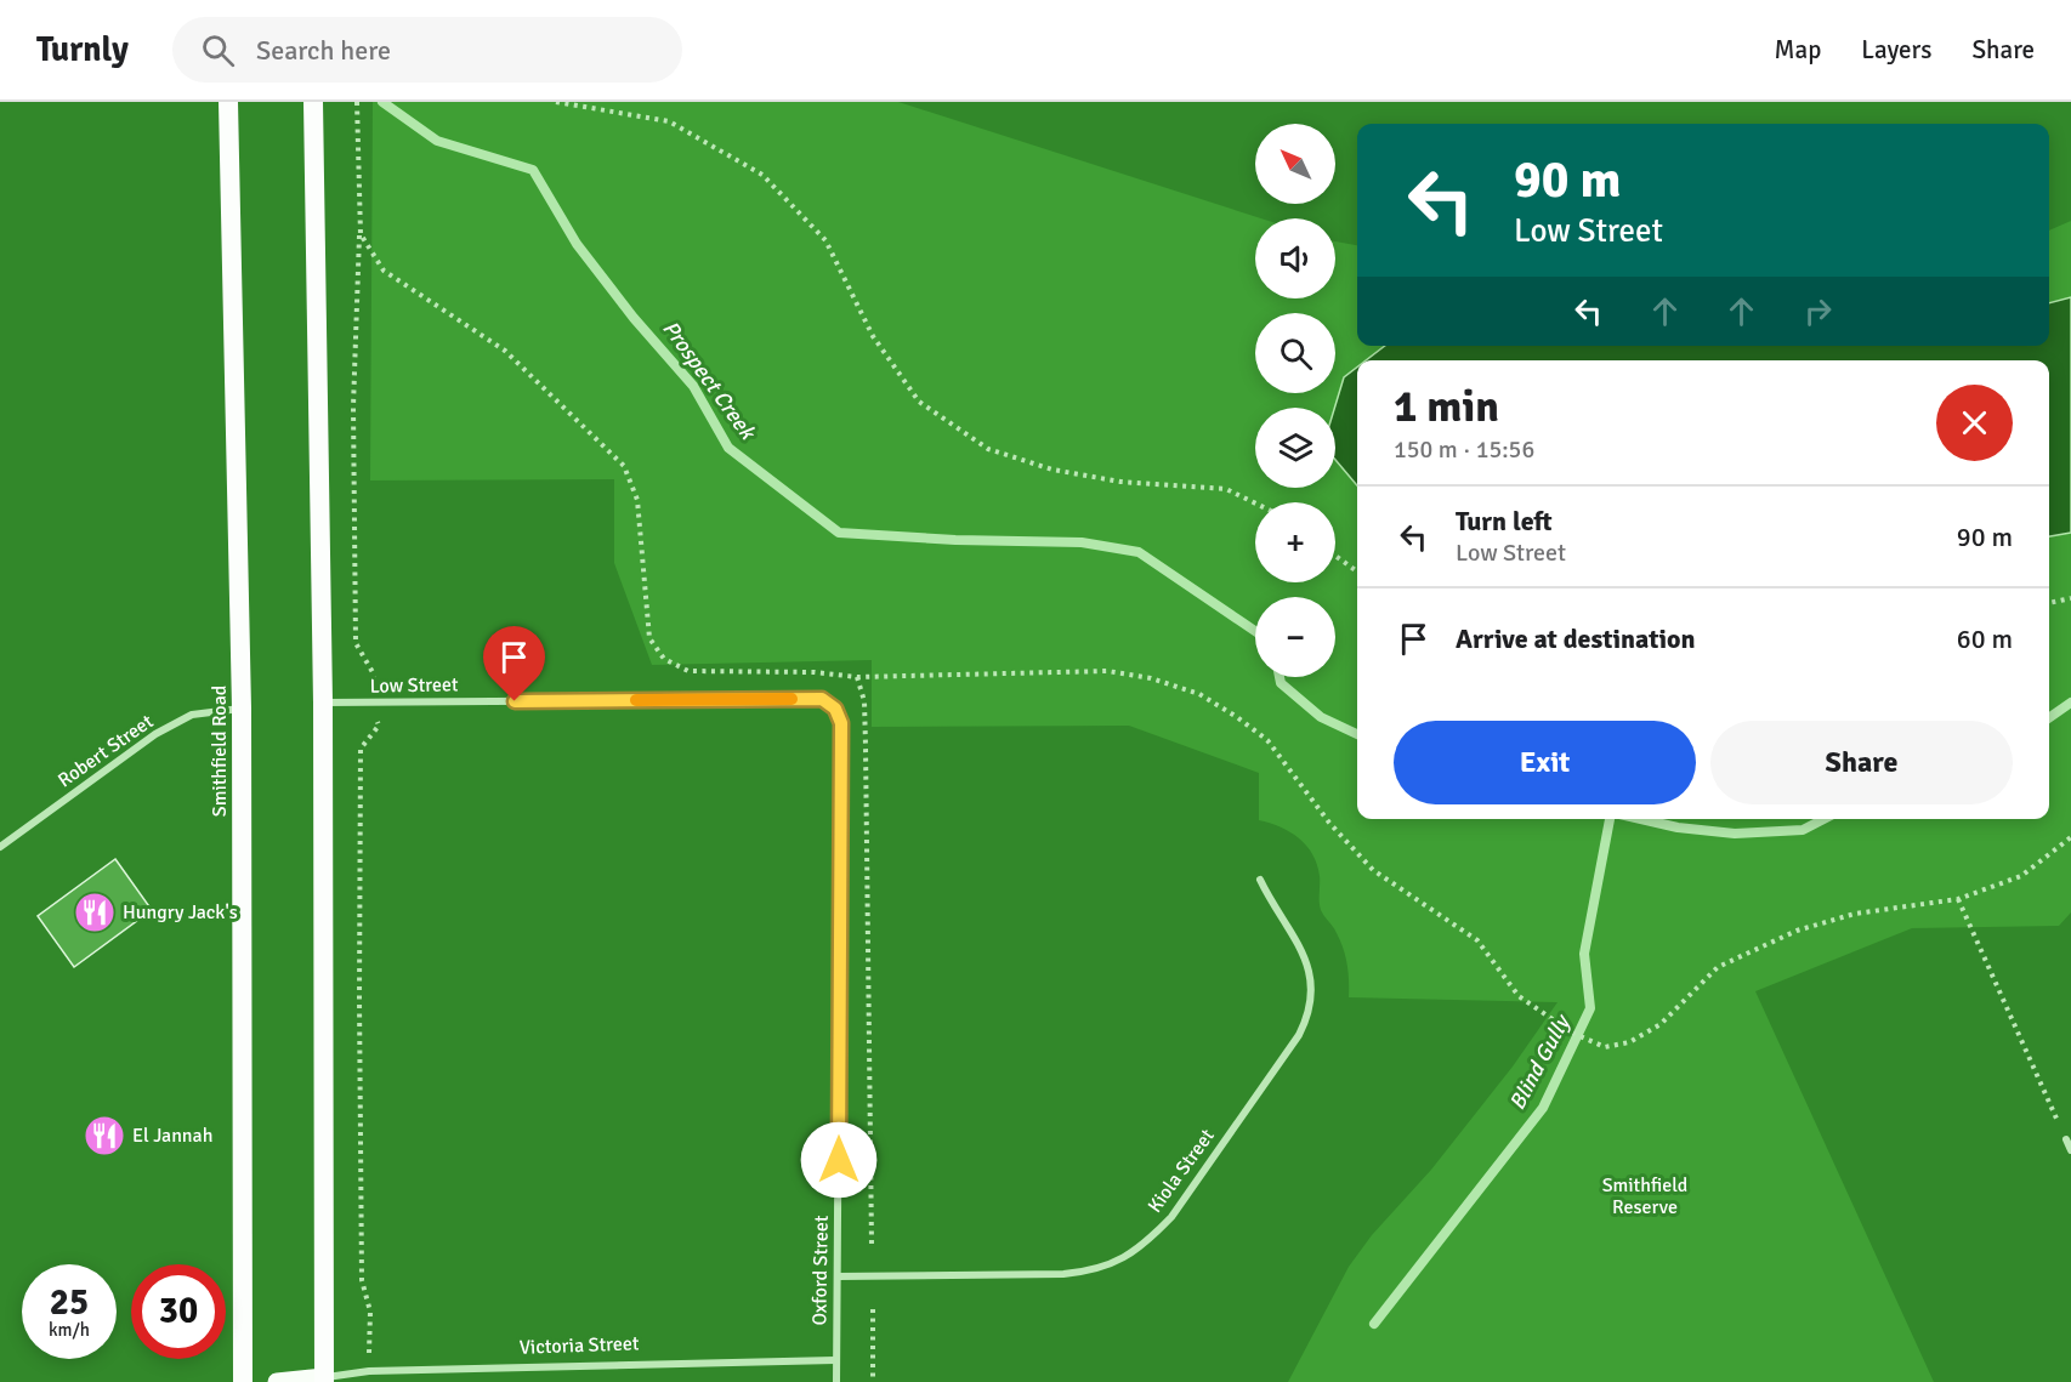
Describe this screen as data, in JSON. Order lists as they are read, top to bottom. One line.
{"streets":{"highway":["Smithfield Road"],"main road":["Victoria Street"],"street":["Low Street","Robert Street","Kiola Street","Oxford Street"]},"crossings":[["Low Street","Oxford Street"],["Robert Street","Smithfield Road"],["Kiola Street","Oxford Street"],["Oxford Street","Victoria Street"]],"water":["Prospect Creek","Blind Gully"],"parks":["Smithfield Reserve"],"places":{"restaurant":["Hungry Jack's","El Jannah"]},"north":"top left","page":{"header":"Turnly","search":"Search here","nav":["Map","Layers","Share"],"map_buttons":["+","−"],"turn":["90 m","Low Street"],"heading":["1 min","150 m · 15:56"],"list":[{"name":"Turn left","note":"Low Street","value":"90 m"},{"name":"Arrive at destination","value":"60 m"}],"buttons":["Exit","Share"],"speed":"25 km/h","limit":"30"}}
